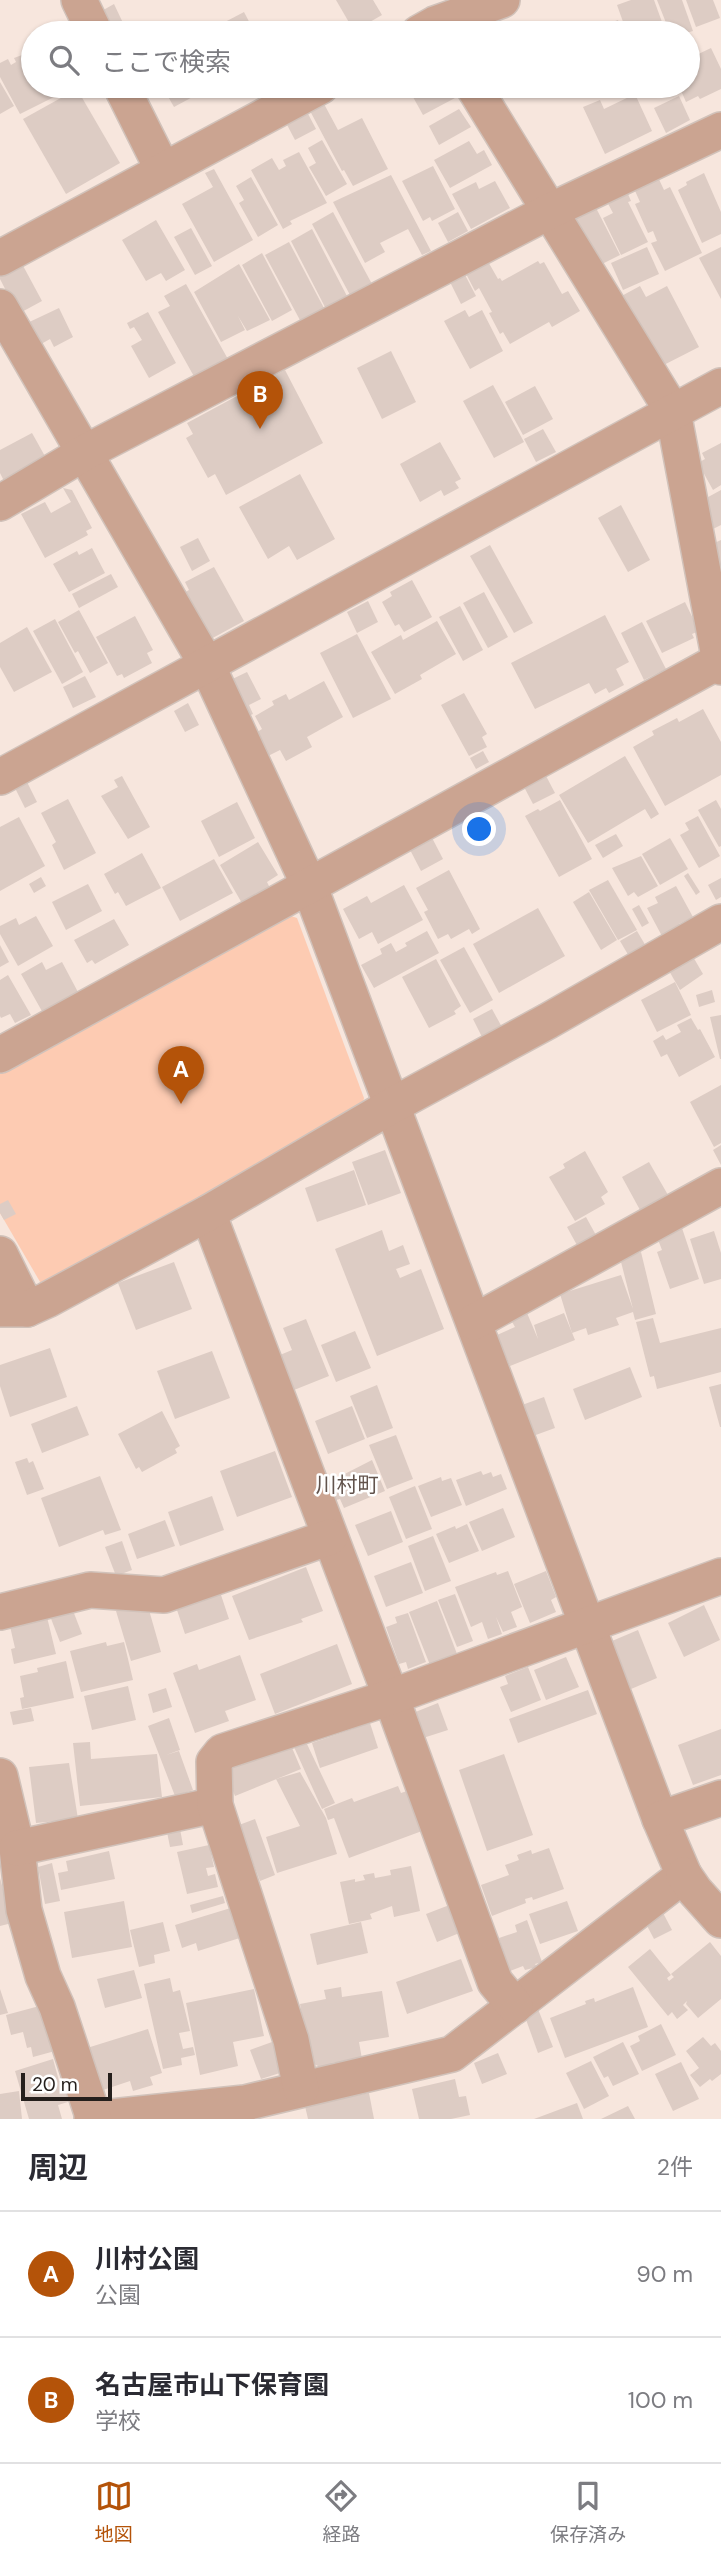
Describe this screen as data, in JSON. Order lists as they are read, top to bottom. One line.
{"districts":["川村町"],"scale_bar":"20 m","page":{"search":"ここで検索","pins":["B","A"],"scale":"20 m","heading":["周辺","2件"],"list":[{"mark":"A","name":"川村公園","note":"公園","value":"90 m"},{"mark":"B","name":"名古屋市山下保育園","note":"学校","value":"100 m"}],"nav":["地図","経路","保存済み"]}}
